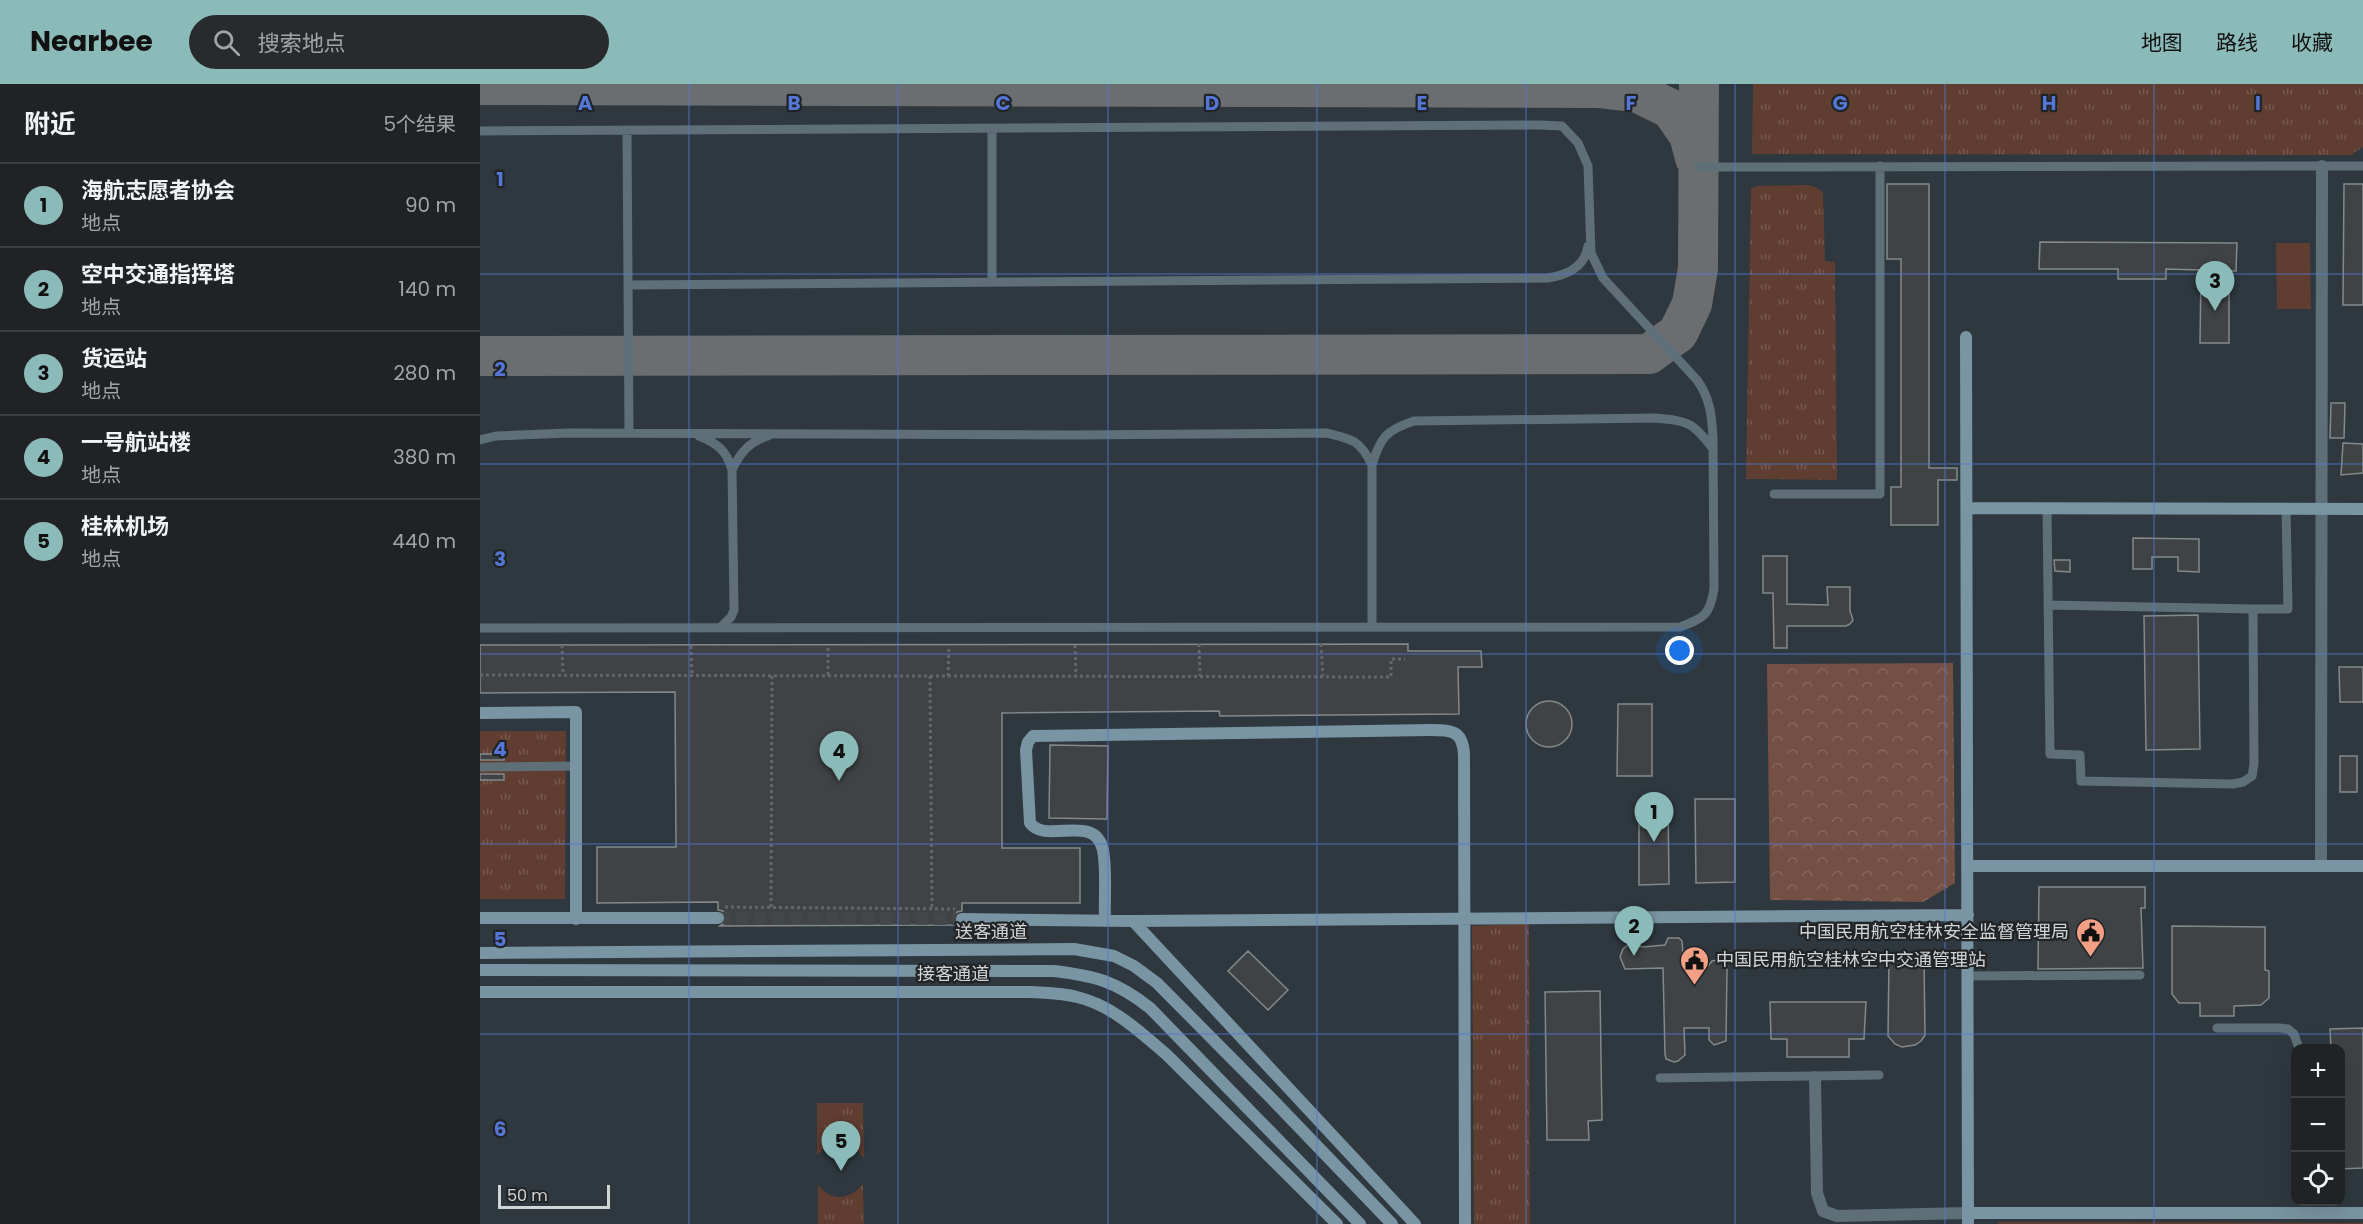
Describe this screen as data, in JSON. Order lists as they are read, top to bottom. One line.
{"streets":{"street":["送客通道","接客通道"]},"places":{"public building":["中国民用航空桂林安全监督管理局","中国民用航空桂林空中交通管理站"]},"scale_bar":"50 m","page":{"header":"Nearbee","search":"搜索地点","nav":["地图","路线","收藏"],"heading":["附近","5个结果"],"list":[{"mark":"1","name":"海航志愿者协会","note":"地点","value":"90 m"},{"mark":"2","name":"空中交通指挥塔","note":"地点","value":"140 m"},{"mark":"3","name":"货运站","note":"地点","value":"280 m"},{"mark":"4","name":"一号航站楼","note":"地点","value":"380 m"},{"mark":"5","name":"桂林机场","note":"地点","value":"440 m"}],"pins":["3","4","1","2","5"],"map_buttons":["+","−"],"scale":"50 m"},"grid":{"columns":["A","B","C","D","E","F","G","H","I"],"rows":["1","2","3","4","5","6"]}}
